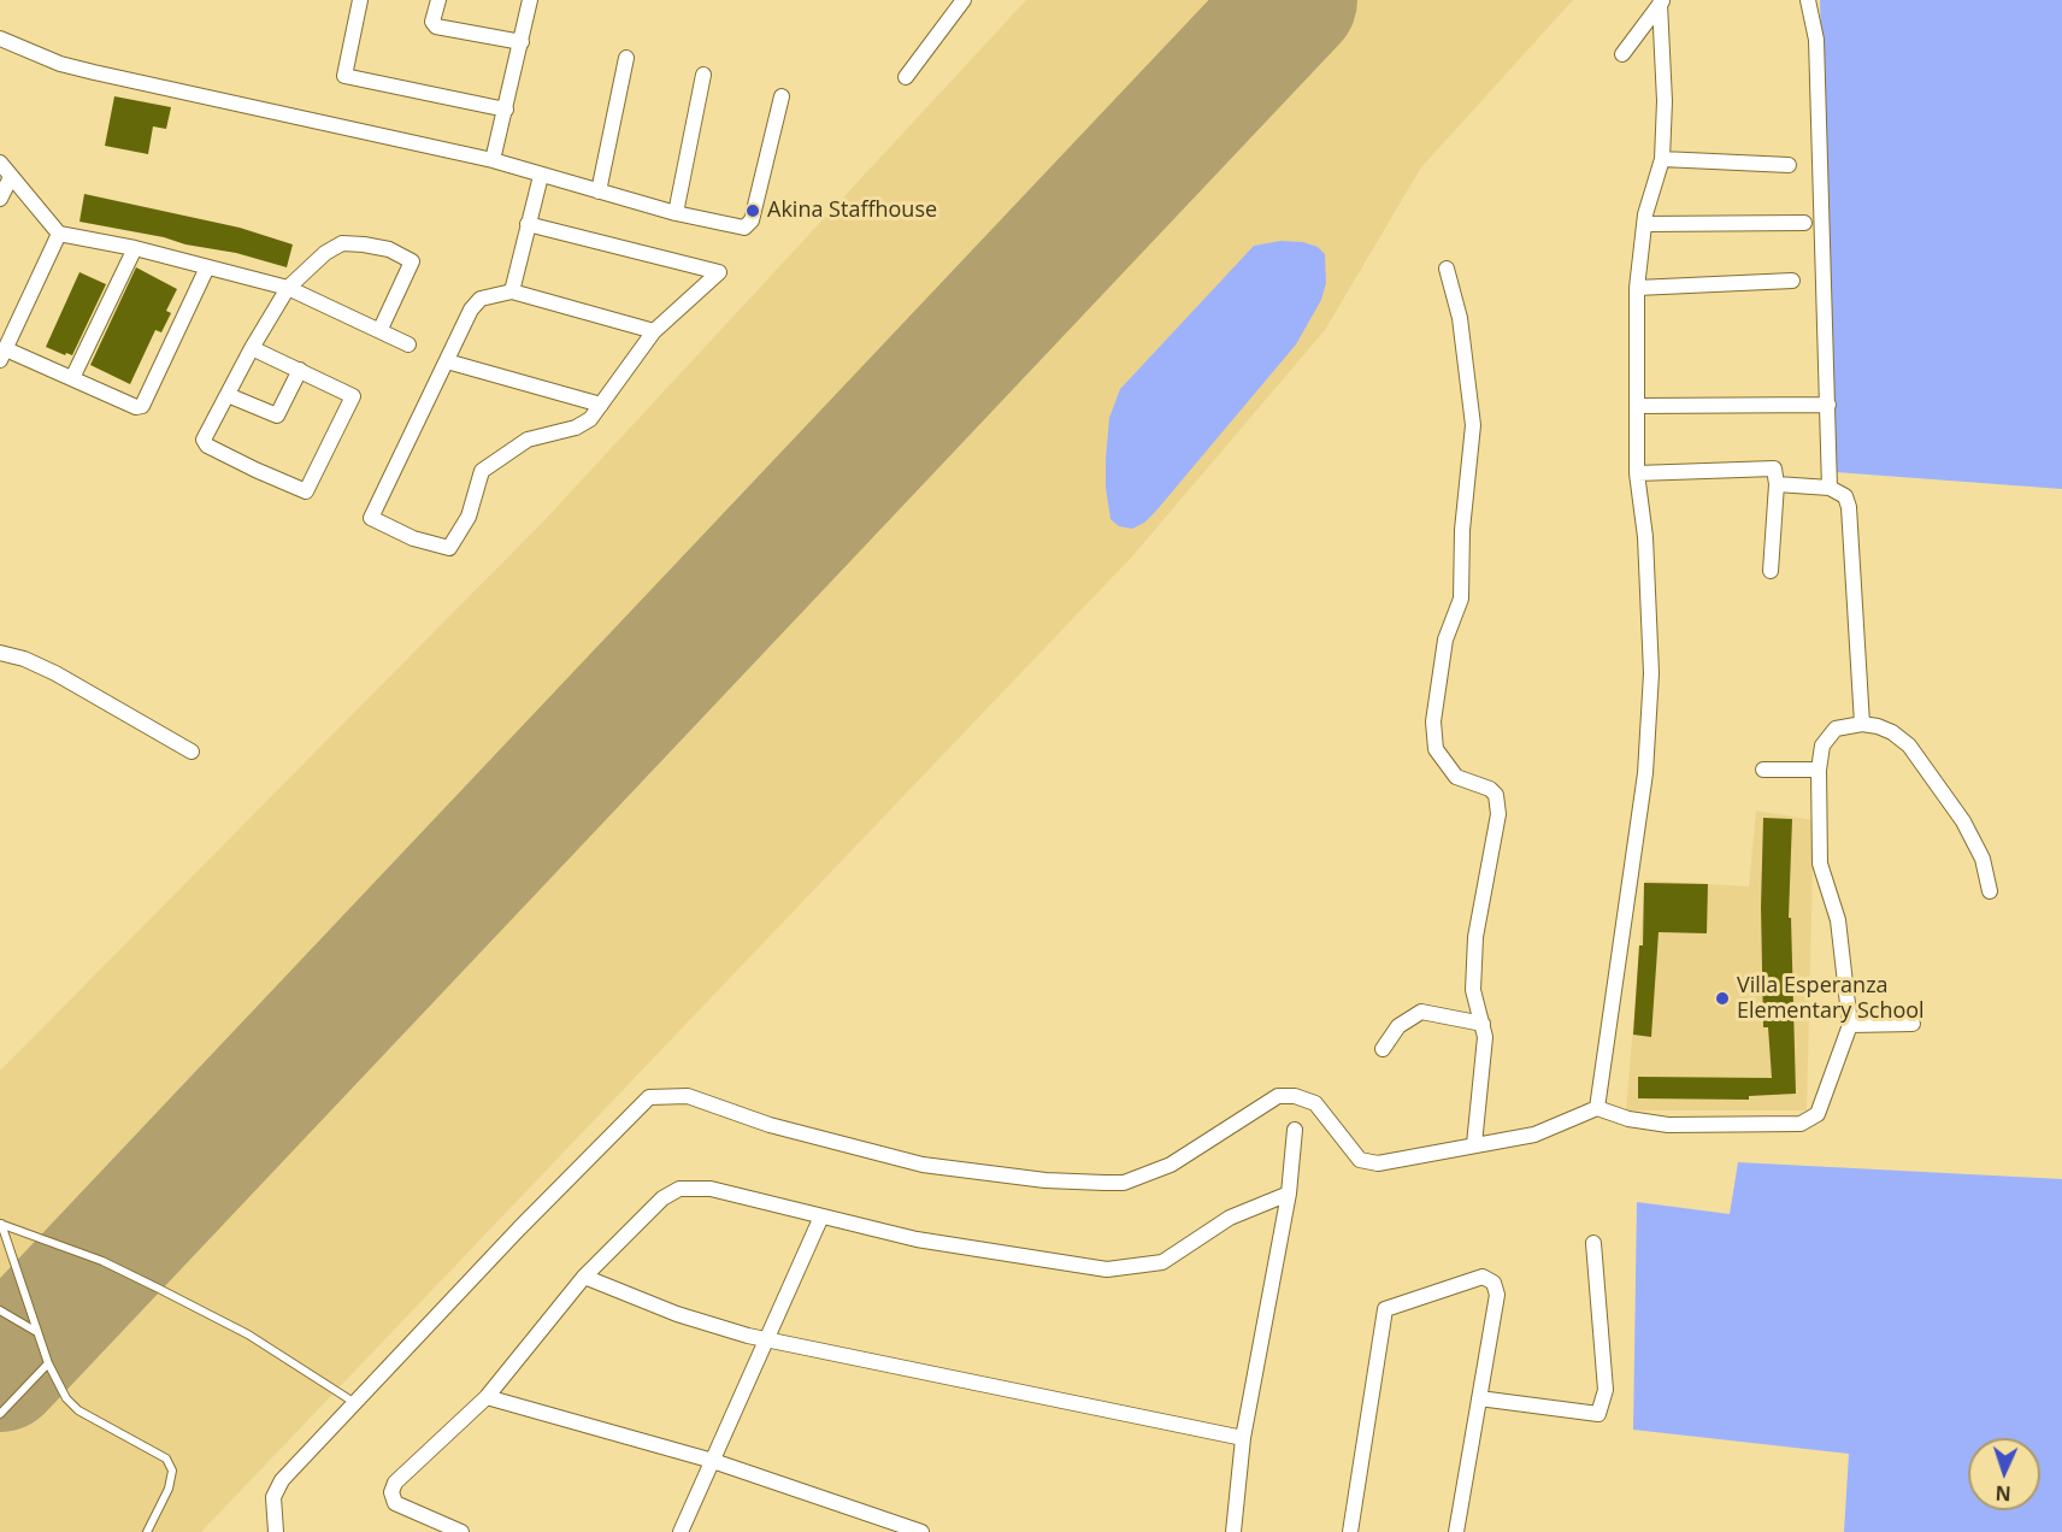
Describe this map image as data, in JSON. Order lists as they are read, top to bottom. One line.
{"places":["Akina Staffhouse","Villa Esperanza Elementary School"],"north":"bottom"}
